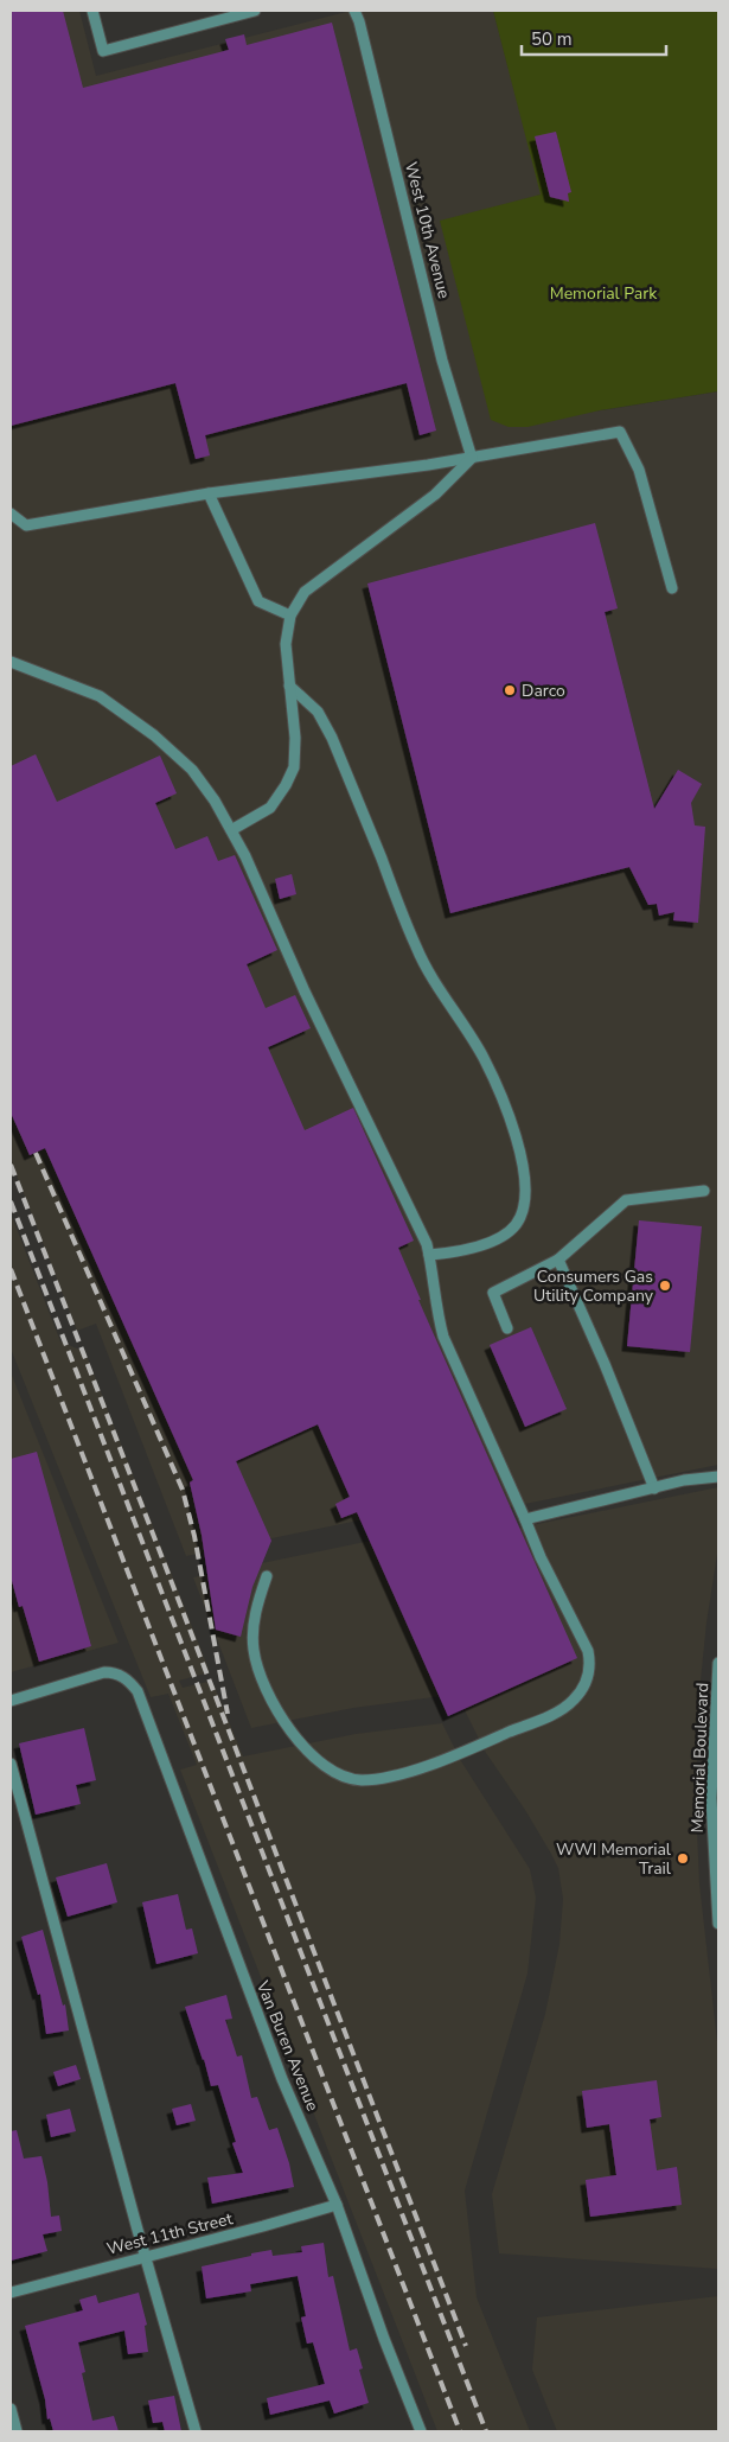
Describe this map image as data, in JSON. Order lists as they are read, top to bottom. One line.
{"streets":{"street":["West 10th Avenue","Memorial Boulevard","Van Buren Avenue","West 11th Street"]},"crossings":[["Van Buren Avenue","West 11th Street"]],"parks":["Memorial Park"],"places":["Darco","Consumers Gas Utility Company","WWI Memorial Trail"],"scale_bar":"50 m"}
